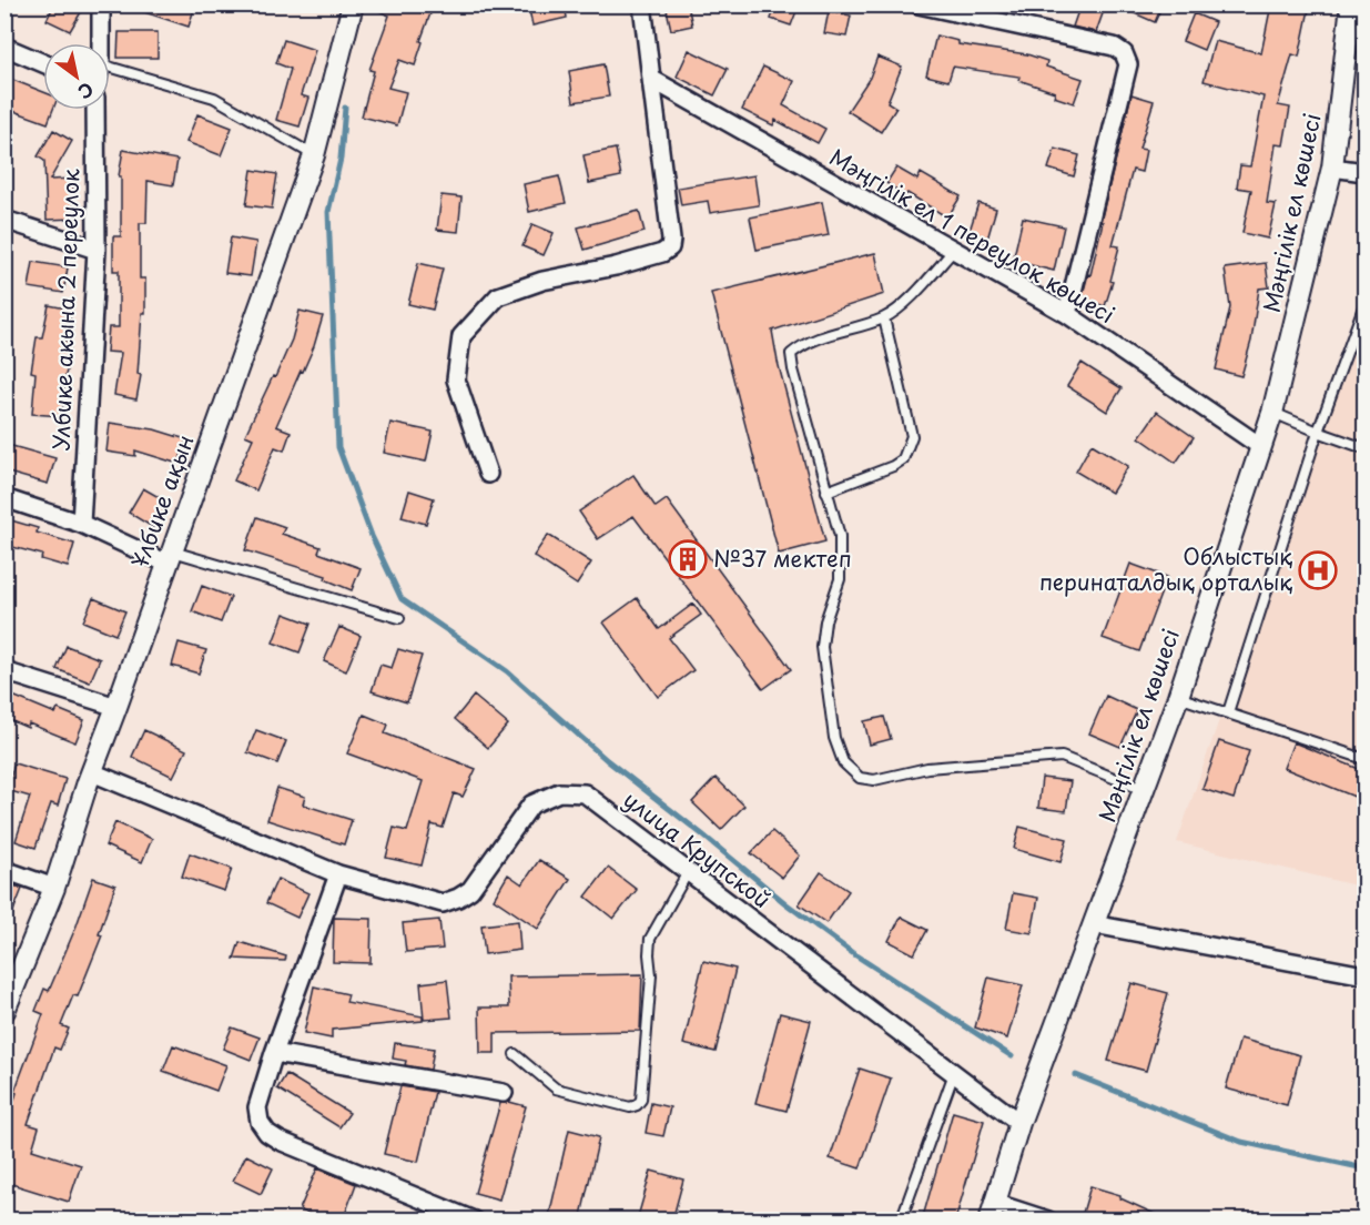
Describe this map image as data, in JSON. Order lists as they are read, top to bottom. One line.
{"streets":{"street":["Мәңгілік ел көшесі","Мәңгілік ел 1 переулок көшесі","Улбике акына 2 переулок","Ұлбике ақын","улица Крупской"]},"crossings":[["Мәңгілік ел көшесі","Мәңгілік ел 1 переулок көшесі"],["Мәңгілік ел көшесі","улица Крупской"],["Ұлбике ақын","улица Крупской"]],"places":{"building":["№37 мектеп"],"hospital":["Облыстық перинаталдық орталық"]},"north":"bottom right"}
